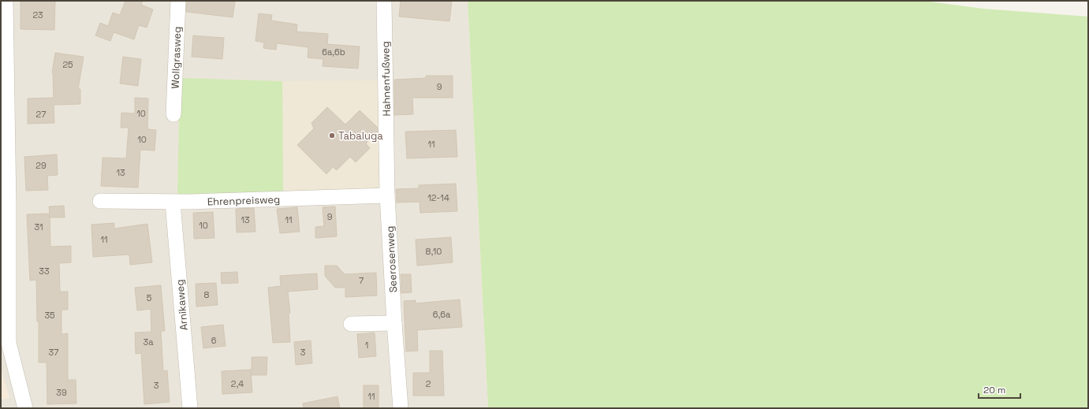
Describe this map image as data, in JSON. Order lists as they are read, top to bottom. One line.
{"streets":{"street":["Wollgrasweg","Hahnenfußweg","Ehrenpreisweg","Seerosenweg","Arnikaweg"]},"crossings":[["Hahnenfußweg","Ehrenpreisweg"],["Hahnenfußweg","Seerosenweg"],["Ehrenpreisweg","Seerosenweg"],["Ehrenpreisweg","Arnikaweg"]],"places":["Tabaluga"],"house_numbers":["23","6a,6b","25","9","10","27","10","11","29","13","12-14","9","13","11","10","31","11","8,10","33","7","8","5","6,6a","35","6","3a","1","37","3","2,4","2","3","39","11"],"scale_bar":"20 m"}
